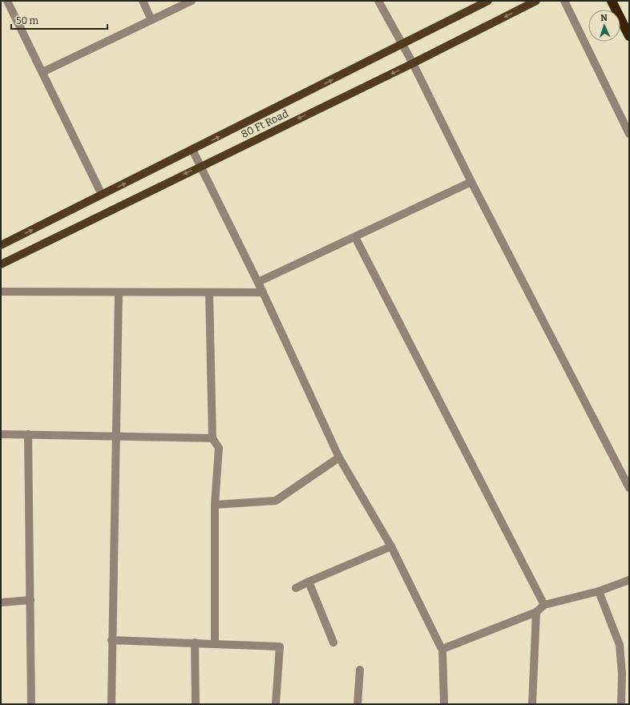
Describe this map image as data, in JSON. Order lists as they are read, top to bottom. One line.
{"streets":{"main road":["80 Ft Road"]},"scale_bar":"50 m","north":"top"}
